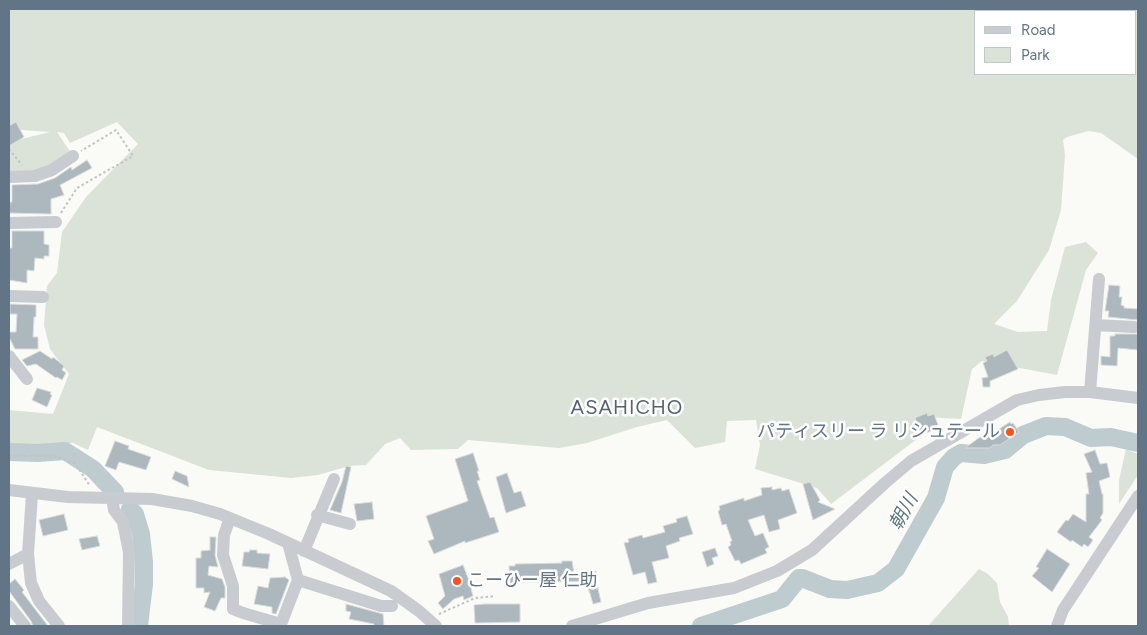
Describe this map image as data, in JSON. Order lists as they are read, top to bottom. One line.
{"districts":["ASAHICHO"],"water":["朝川"],"places":["パティスリー ラ リシュテール","こーひー屋 仁助"],"legend":["Road","Park"]}
